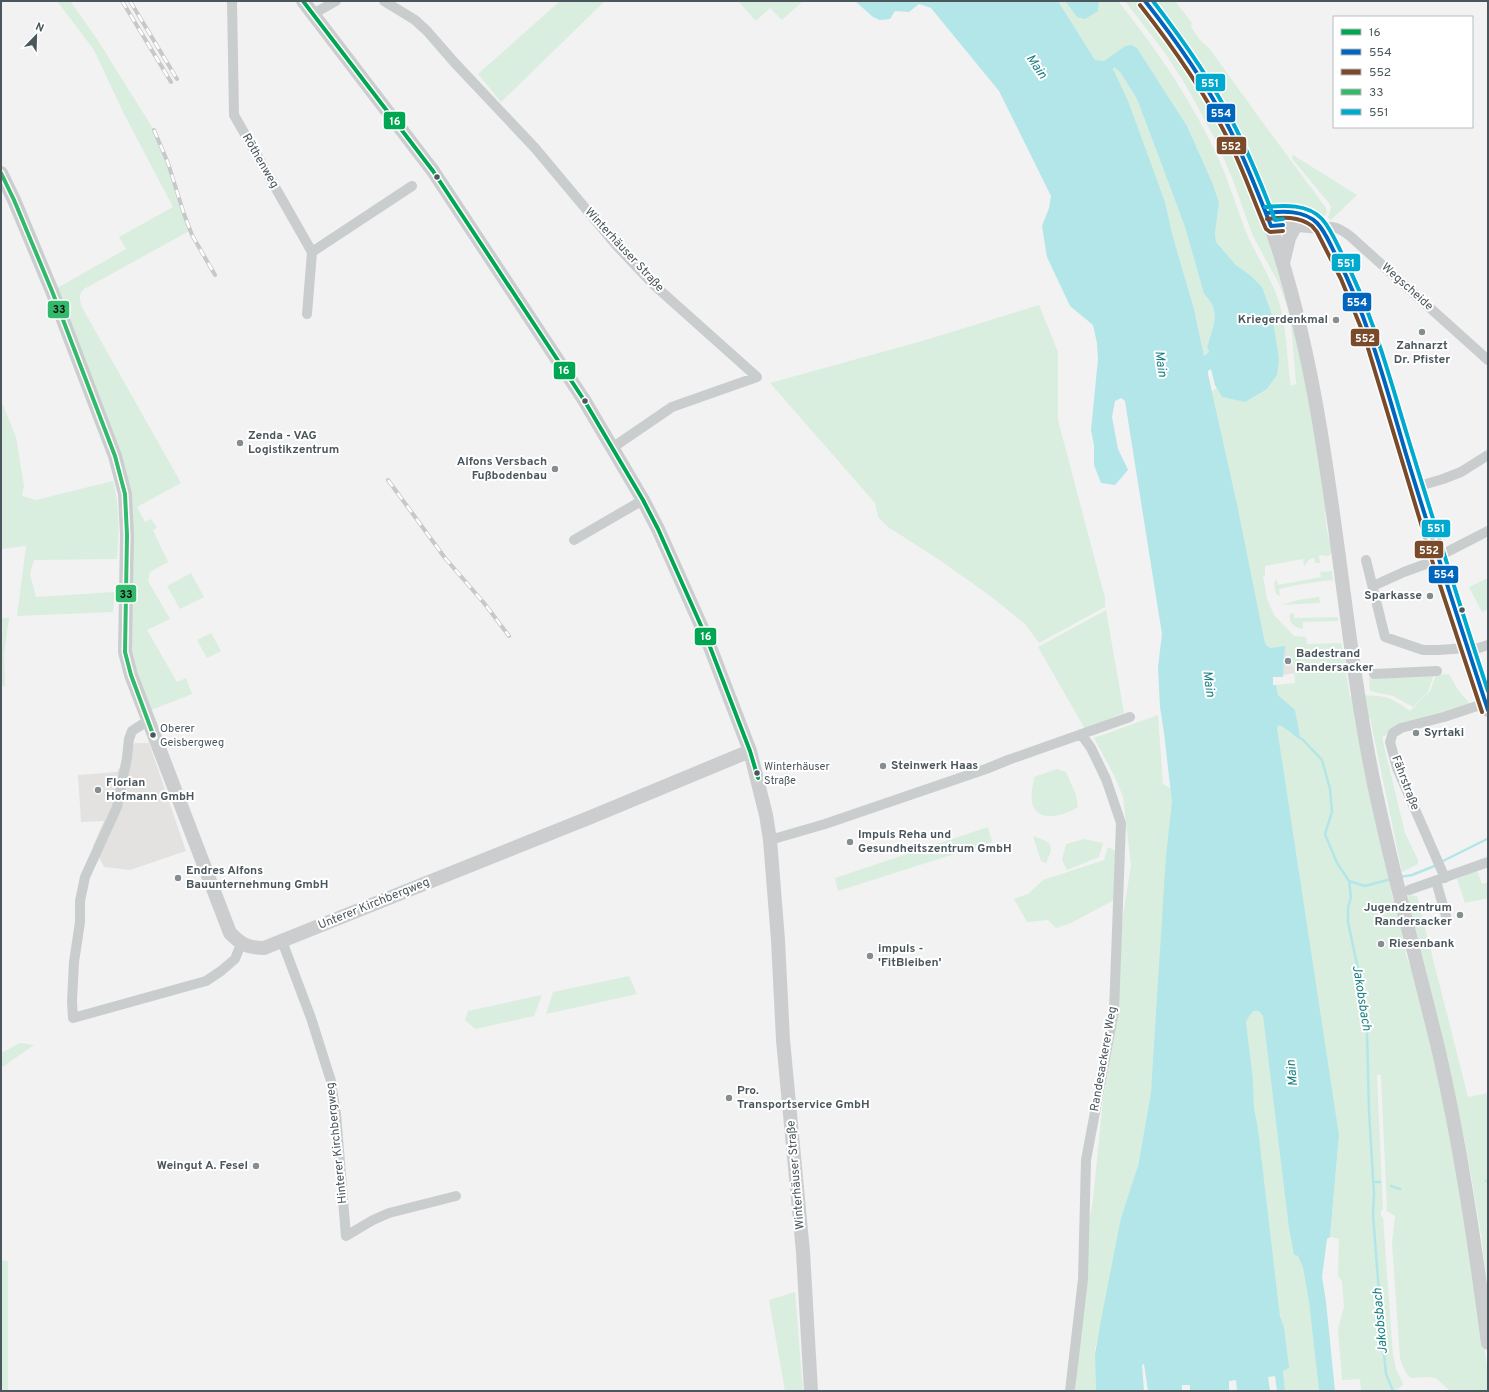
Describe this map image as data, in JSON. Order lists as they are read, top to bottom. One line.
{"streets":{"main road":["Winterhäuser Straße","Unterer Kirchbergweg"],"street":["Röthenweg","Wegscheide","Fährstraße","Randesackerer Weg","Hinterer Kirchbergweg"]},"crossings":[["Winterhäuser Straße","Unterer Kirchbergweg"],["Unterer Kirchbergweg","Hinterer Kirchbergweg"]],"water":["Main","Jakobsbach"],"places":["Kriegerdenkmal","Zahnarzt Dr. Pfister","Zenda - VAG Logistikzentrum","Alfons Versbach Fußbodenbau","Sparkasse","Badestrand Randersacker","Syrtaki","Oberer Geisbergweg","Steinwerk Haas","Winterhäuser Straße","Florian Hofmann GmbH","Impuls Reha und Gesundheitszentrum GmbH","Endres Alfons Bauunternehmung GmbH","Jugendzentrum Randersacker","Riesenbank","impuls - 'FitBleiben'","Pro. Transportservice GmbH","Weingut A. Fesel"],"lines":["transit line 16","transit line 554","transit line 551","transit line 552","transit line 33"],"legend":["16","554","552","33","551"],"north":"top right"}
